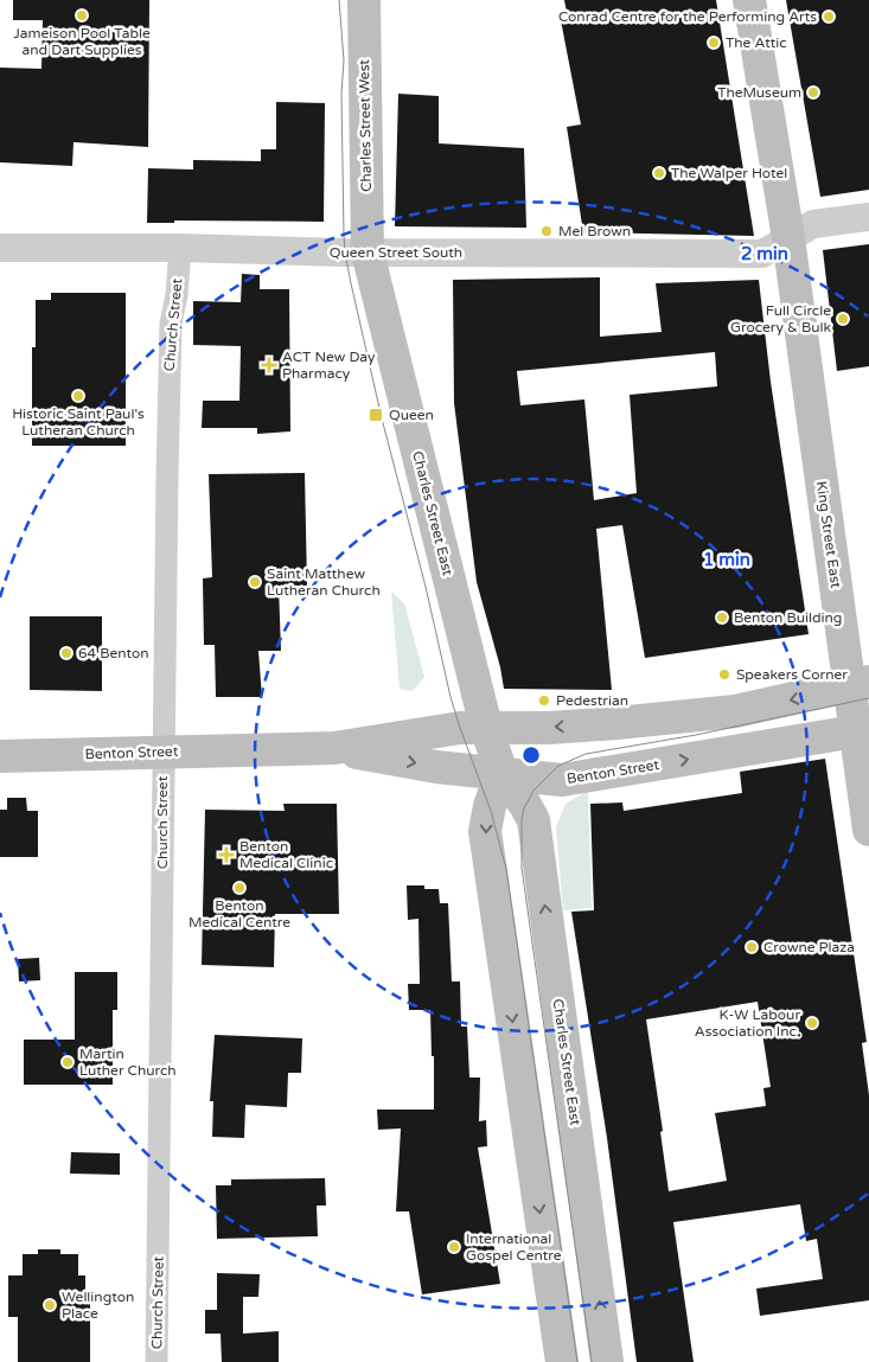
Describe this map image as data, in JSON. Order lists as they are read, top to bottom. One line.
{"streets":{"main road":["Charles Street West","Charles Street East","King Street East","Benton Street"],"street":["Queen Street South","Church Street"]},"crossings":[["Charles Street West","Queen Street South"],["Charles Street West","Charles Street East"],["Queen Street South","Church Street"],["Queen Street South","Charles Street East"],["Queen Street South","King Street East"],["Church Street","Benton Street"],["Charles Street East","Benton Street"],["King Street East","Benton Street"]],"places":{"other":["Jameison Pool Table and Dart Supplies","Conrad Centre for the Performing Arts","The Attic","TheMuseum","The Walper Hotel","Mel Brown","Full Circle Grocery & Bulk","Historic Saint Paul's Lutheran Church","Saint Matthew Lutheran Church","Benton Building","64 Benton","Speakers Corner","Pedestrian","Benton Medical Centre","Crowne Plaza","K-W Labour Association Inc.","Martin Luther Church","International Gospel Centre","Wellington Place"],"health":["ACT New Day Pharmacy","Benton Medical Clinic"],"transit":["Queen"]},"rings":["2 min","1 min"]}
